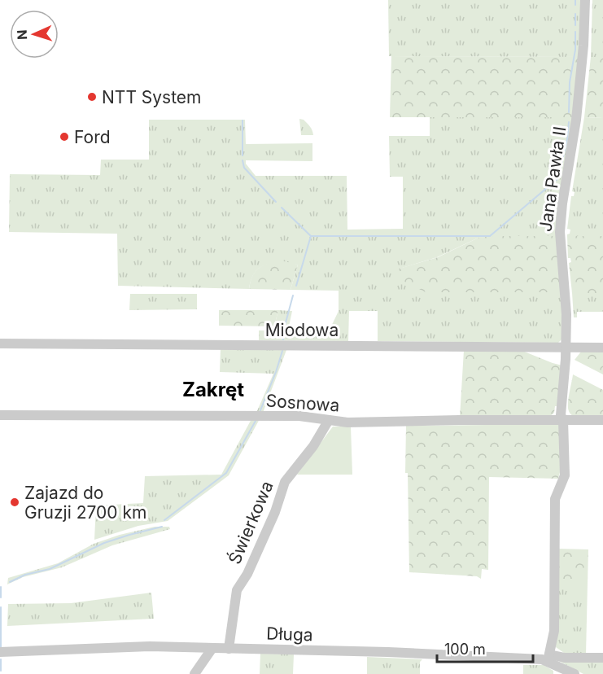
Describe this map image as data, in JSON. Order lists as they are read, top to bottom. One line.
{"streets":{"street":["Jana Pawła II","Miodowa","Sosnowa","Świerkowa","Długa"]},"crossings":[["Jana Pawła II","Miodowa"],["Jana Pawła II","Sosnowa"],["Jana Pawła II","Długa"],["Sosnowa","Świerkowa"],["Świerkowa","Długa"]],"districts":["Zakręt"],"places":["NTT System","Ford","Zajazd do Gruzji 2700 km"],"scale_bar":"100 m","north":"left"}
